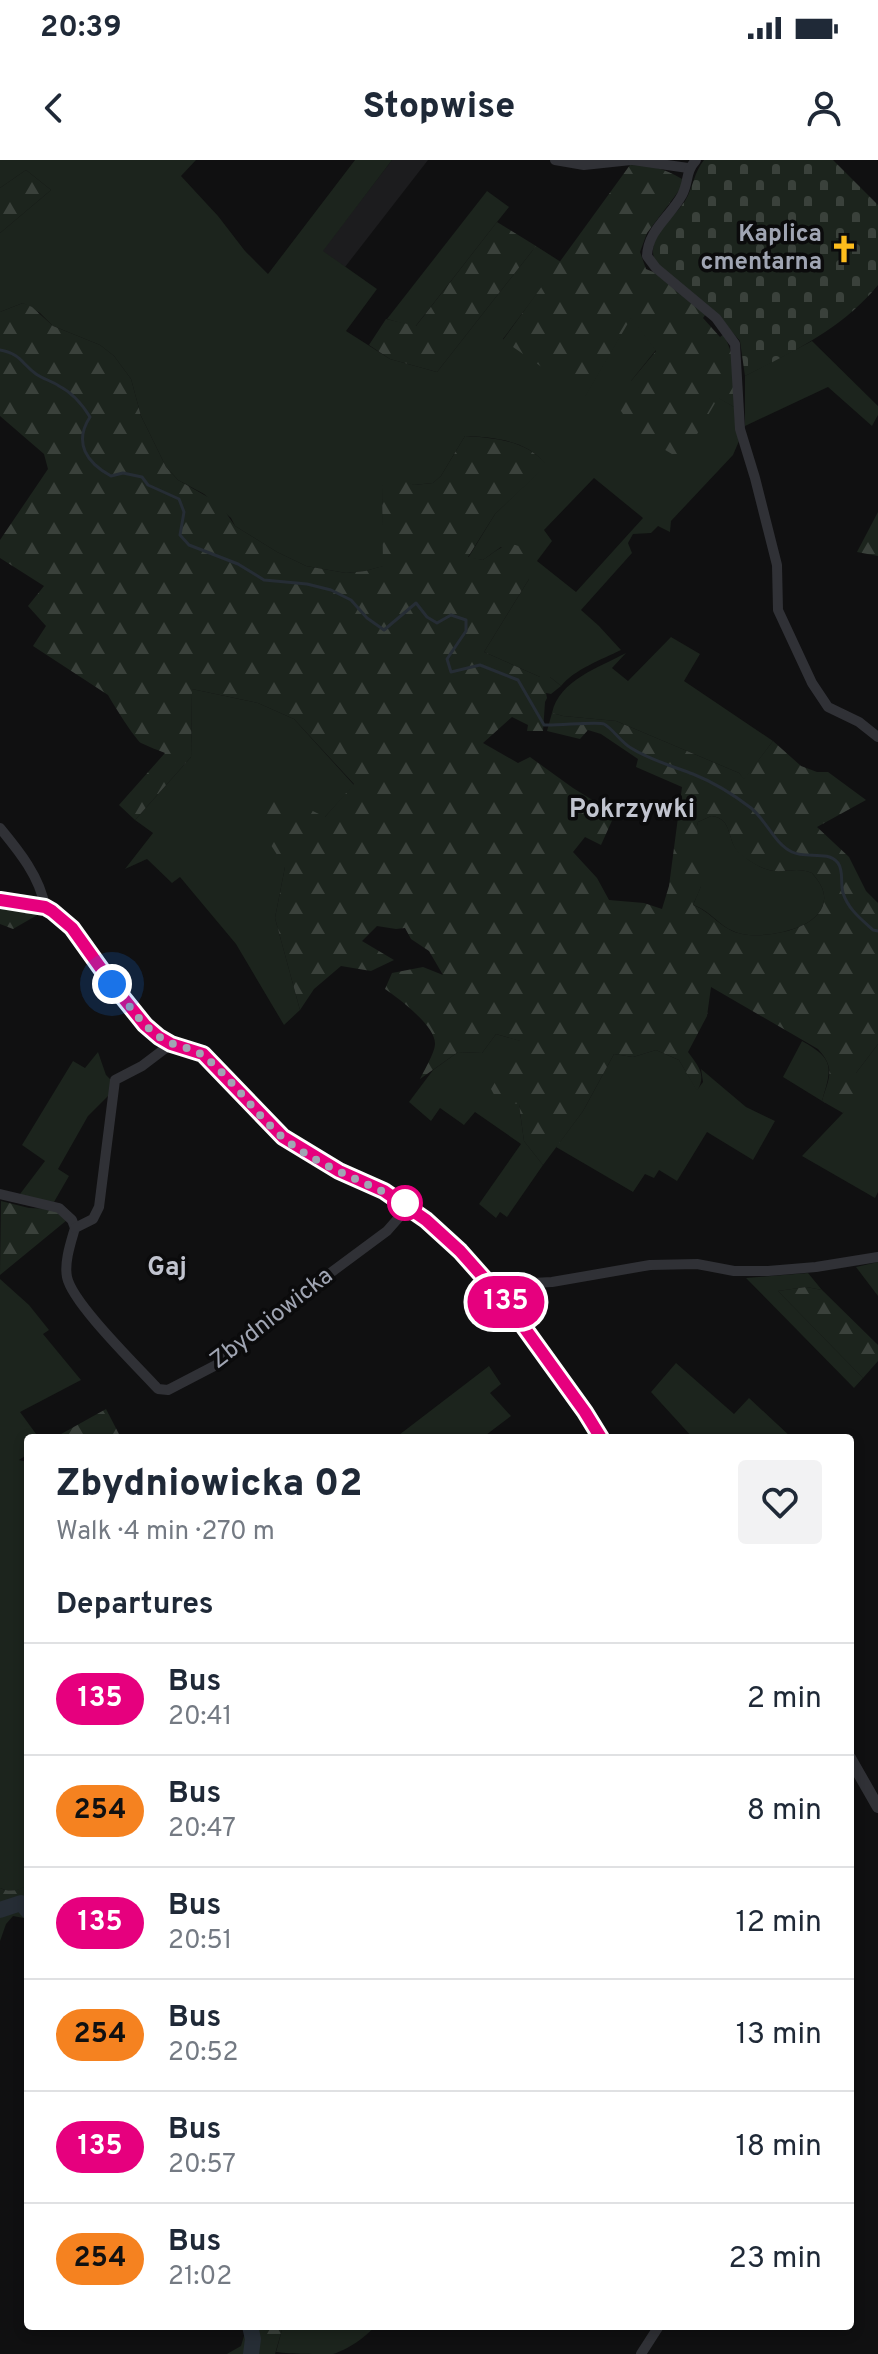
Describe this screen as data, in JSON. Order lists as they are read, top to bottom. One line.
{"streets":{"street":["Zbydniowicka"]},"districts":["Pokrzywki","Gaj"],"places":{"church":["Kaplica cmentarna"]},"lines":["bus line 135"],"page":{"status":"20:39","header":"Stopwise","on_map":"135","heading":[["Zbydniowicka 02","Walk · 4 min · 270 m"],"Departures"],"list":[{"mark":"135","name":"Bus","note":"20:41","value":"2 min"},{"mark":"254","name":"Bus","note":"20:47","value":"8 min"},{"mark":"135","name":"Bus","note":"20:51","value":"12 min"},{"mark":"254","name":"Bus","note":"20:52","value":"13 min"},{"mark":"135","name":"Bus","note":"20:57","value":"18 min"},{"mark":"254","name":"Bus","note":"21:02","value":"23 min"}]}}
